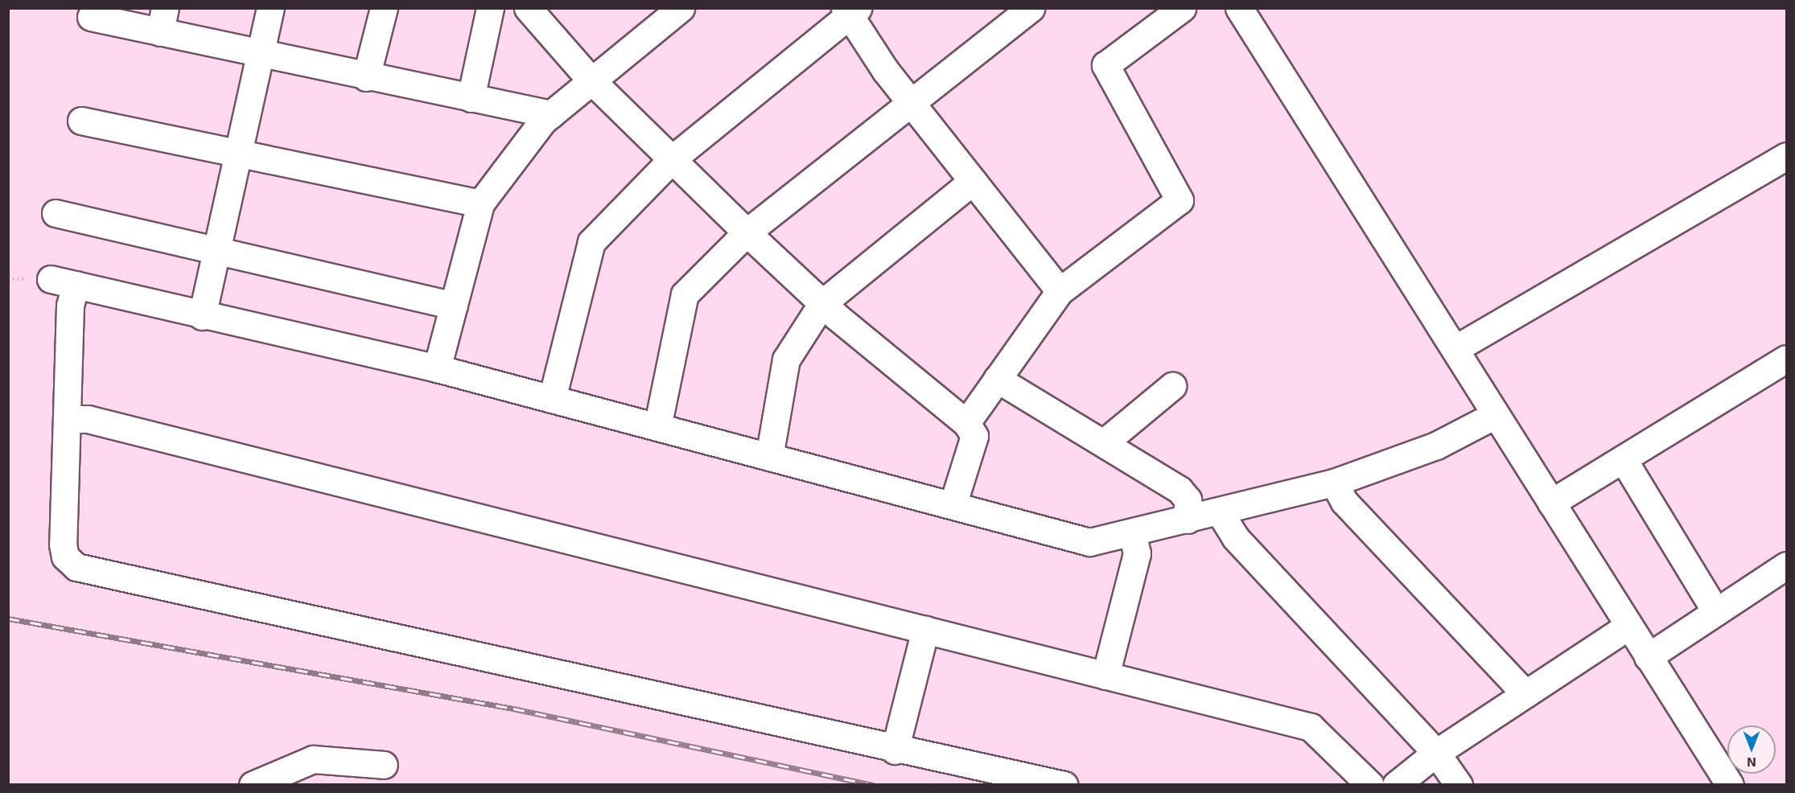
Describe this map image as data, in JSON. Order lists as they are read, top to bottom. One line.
{"north":"bottom"}
